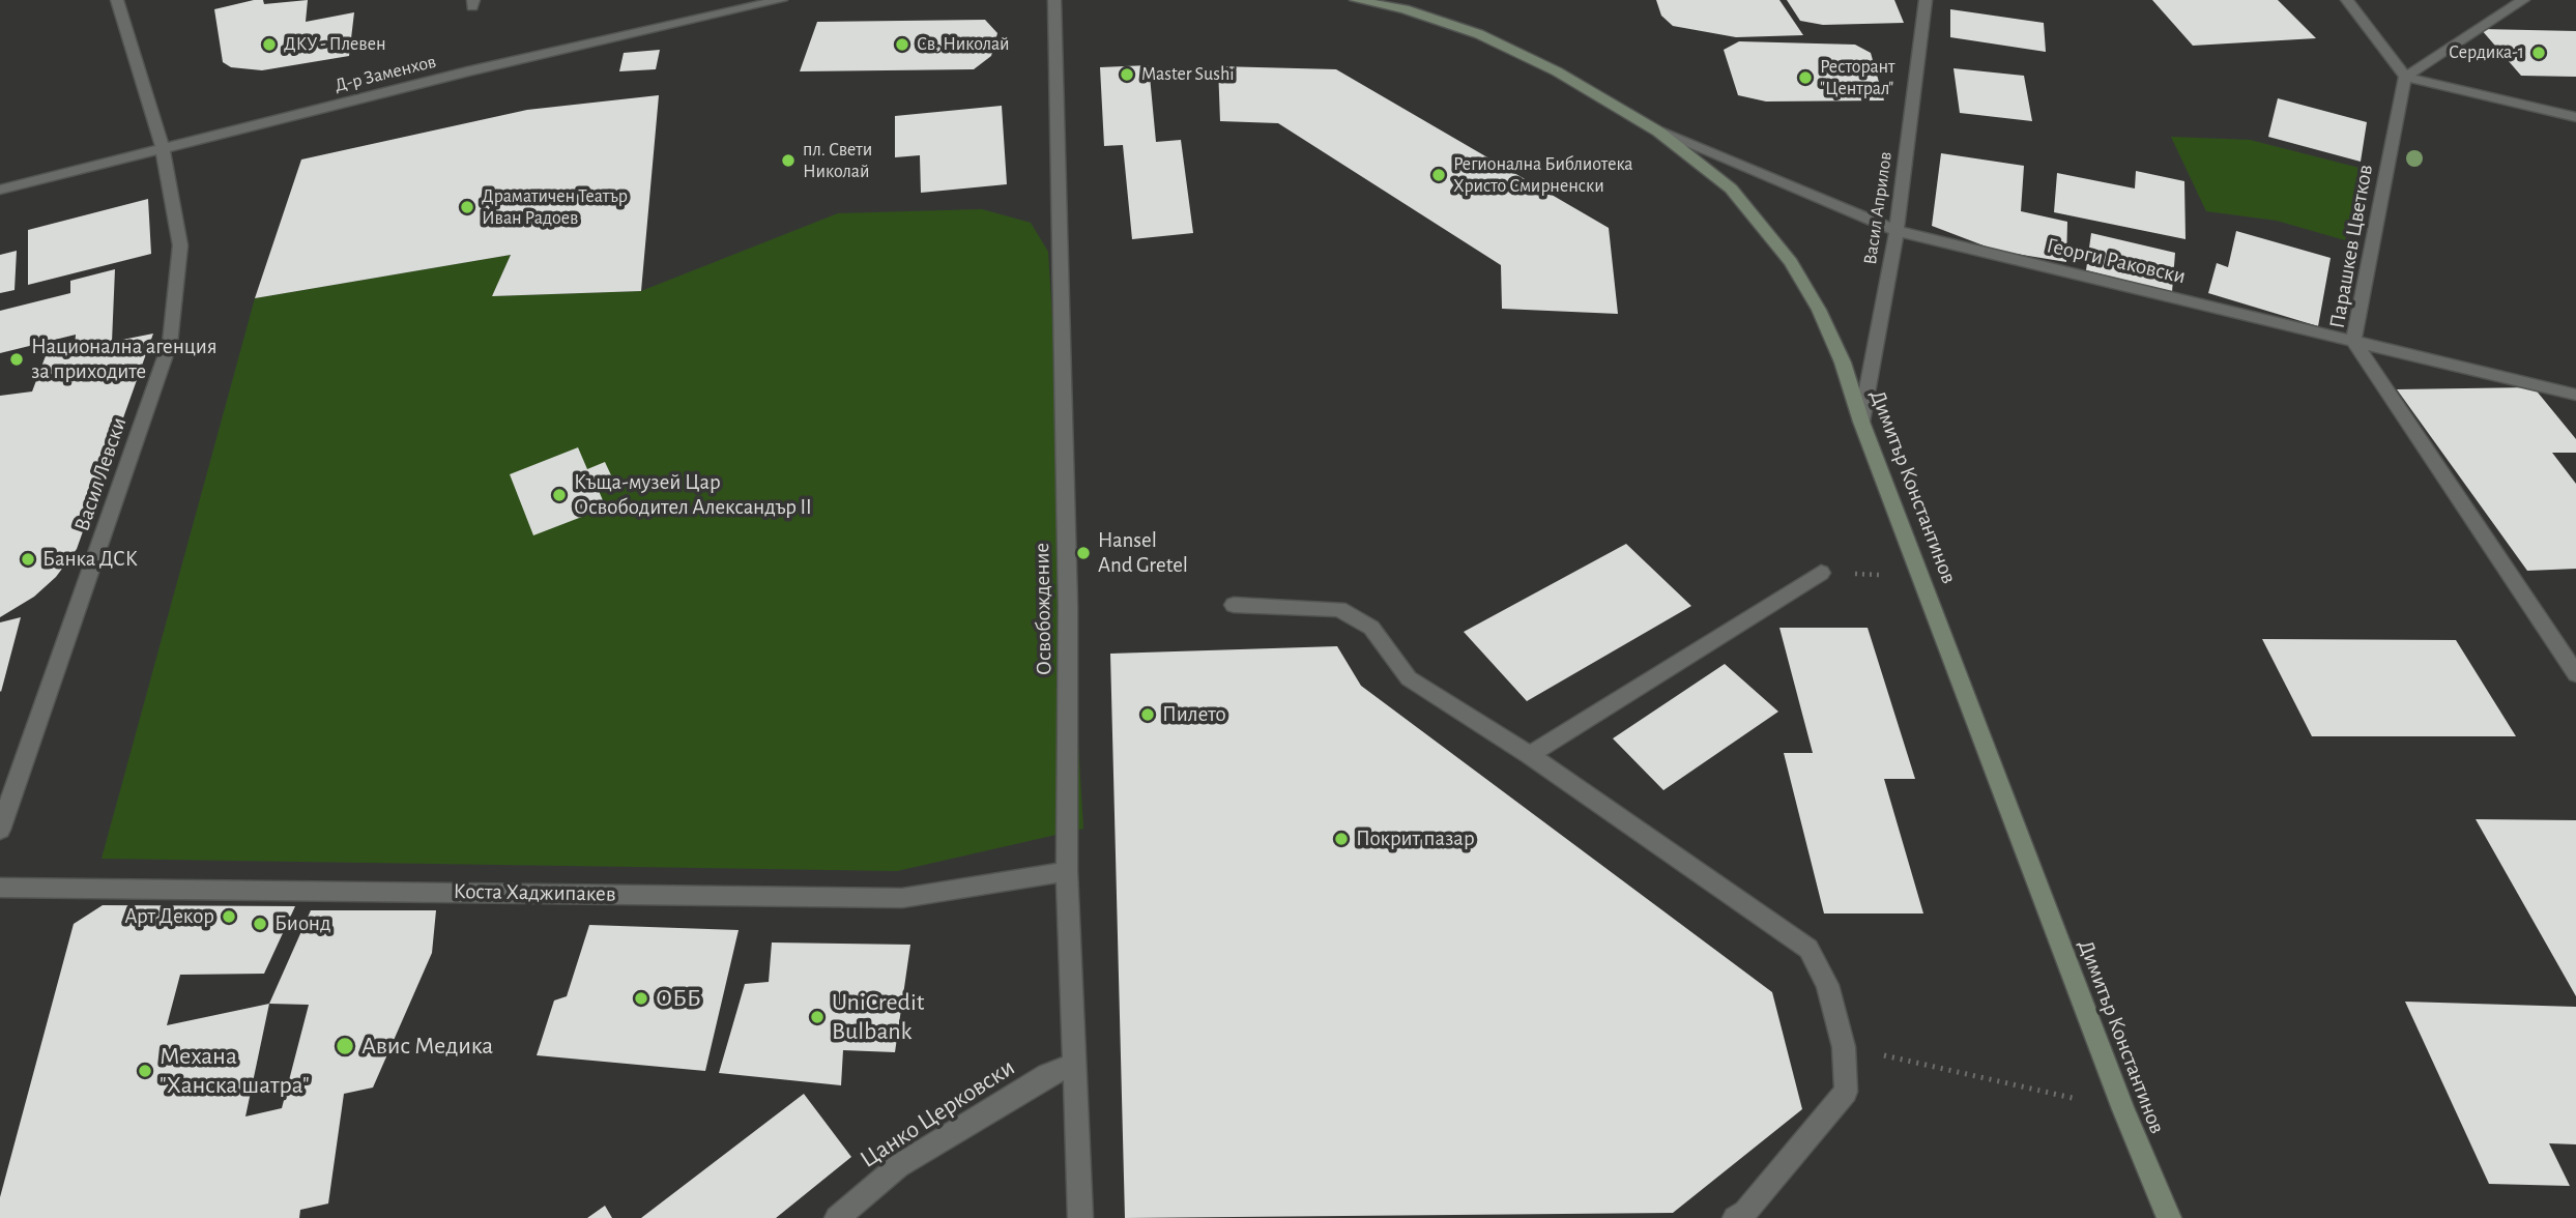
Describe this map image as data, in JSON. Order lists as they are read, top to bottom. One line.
{"streets":{"street":["Д-р Заменхов","Васил Априлов","Парашкев Цветков","Георги Раковски","Васил Левски","Димитър Константинов","Освобождение","Коста Хаджипакев","Цанко Церковски"]},"crossings":[["Д-р Заменхов","Васил Левски"],["Васил Априлов","Георги Раковски"],["Васил Априлов","Димитър Константинов"],["Парашкев Цветков","Георги Раковски"],["Георги Раковски","Димитър Константинов"],["Освобождение","Коста Хаджипакев"],["Освобождение","Цанко Церковски"]],"places":["ДКУ - Плевен","Св. Николай","Сердика-1","Master Sushi","Ресторант \"Централ\"","пл. Свети Николай","Регионална Библиотека Христо Смирненски","Драматичен Театър Иван Радоев","Национална агенция за приходите","Къща-музей Цар Освободител Александър II","Hansel And Gretel","Банка ДСК","Пилето","Покрит пазар","Арт Декор","Бионд","ОББ","UniCredit Bulbank","Авис Медика","Механа \"Ханска шатра\""]}
